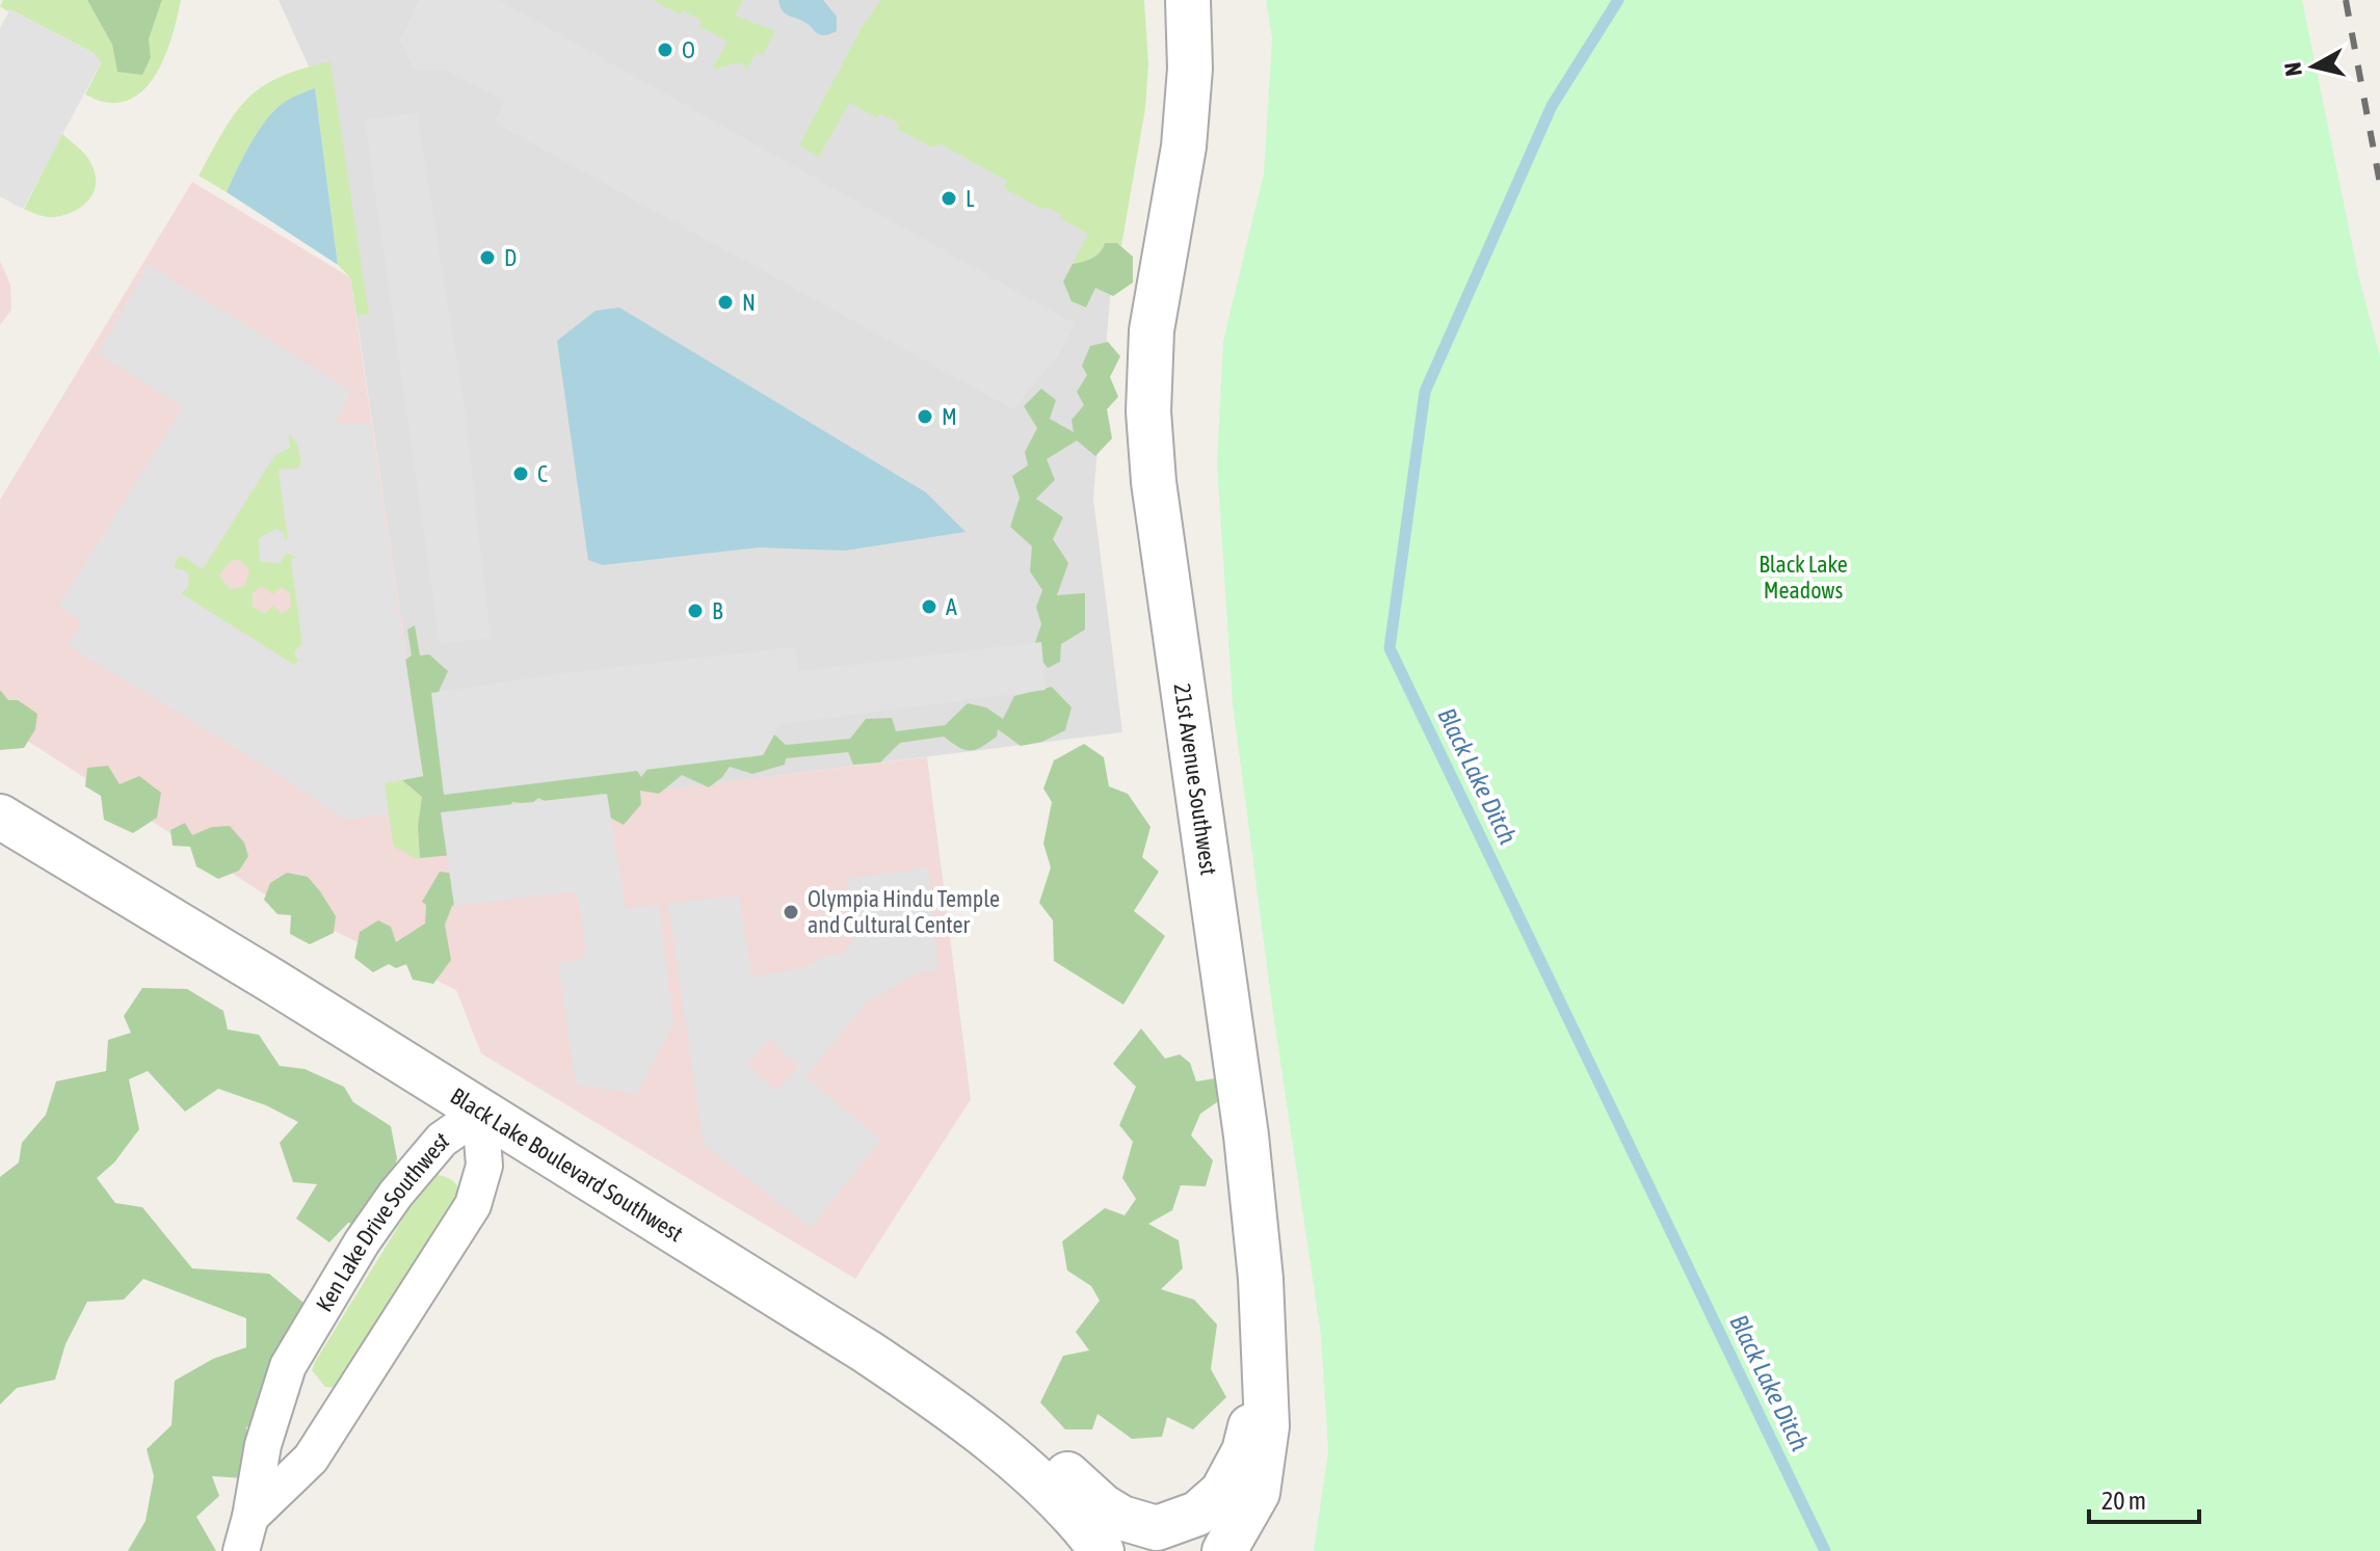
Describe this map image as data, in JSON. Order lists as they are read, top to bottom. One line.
{"streets":{"street":["21st Avenue Southwest","Black Lake Boulevard Southwest","Ken Lake Drive Southwest"]},"crossings":[["Black Lake Boulevard Southwest","Ken Lake Drive Southwest"]],"water":["Black Lake Ditch"],"parks":["Black Lake Meadows"],"places":["O","L","D","N","M","C","A","B","Olympia Hindu Temple and Cultural Center"],"scale_bar":"20 m","north":"left"}
